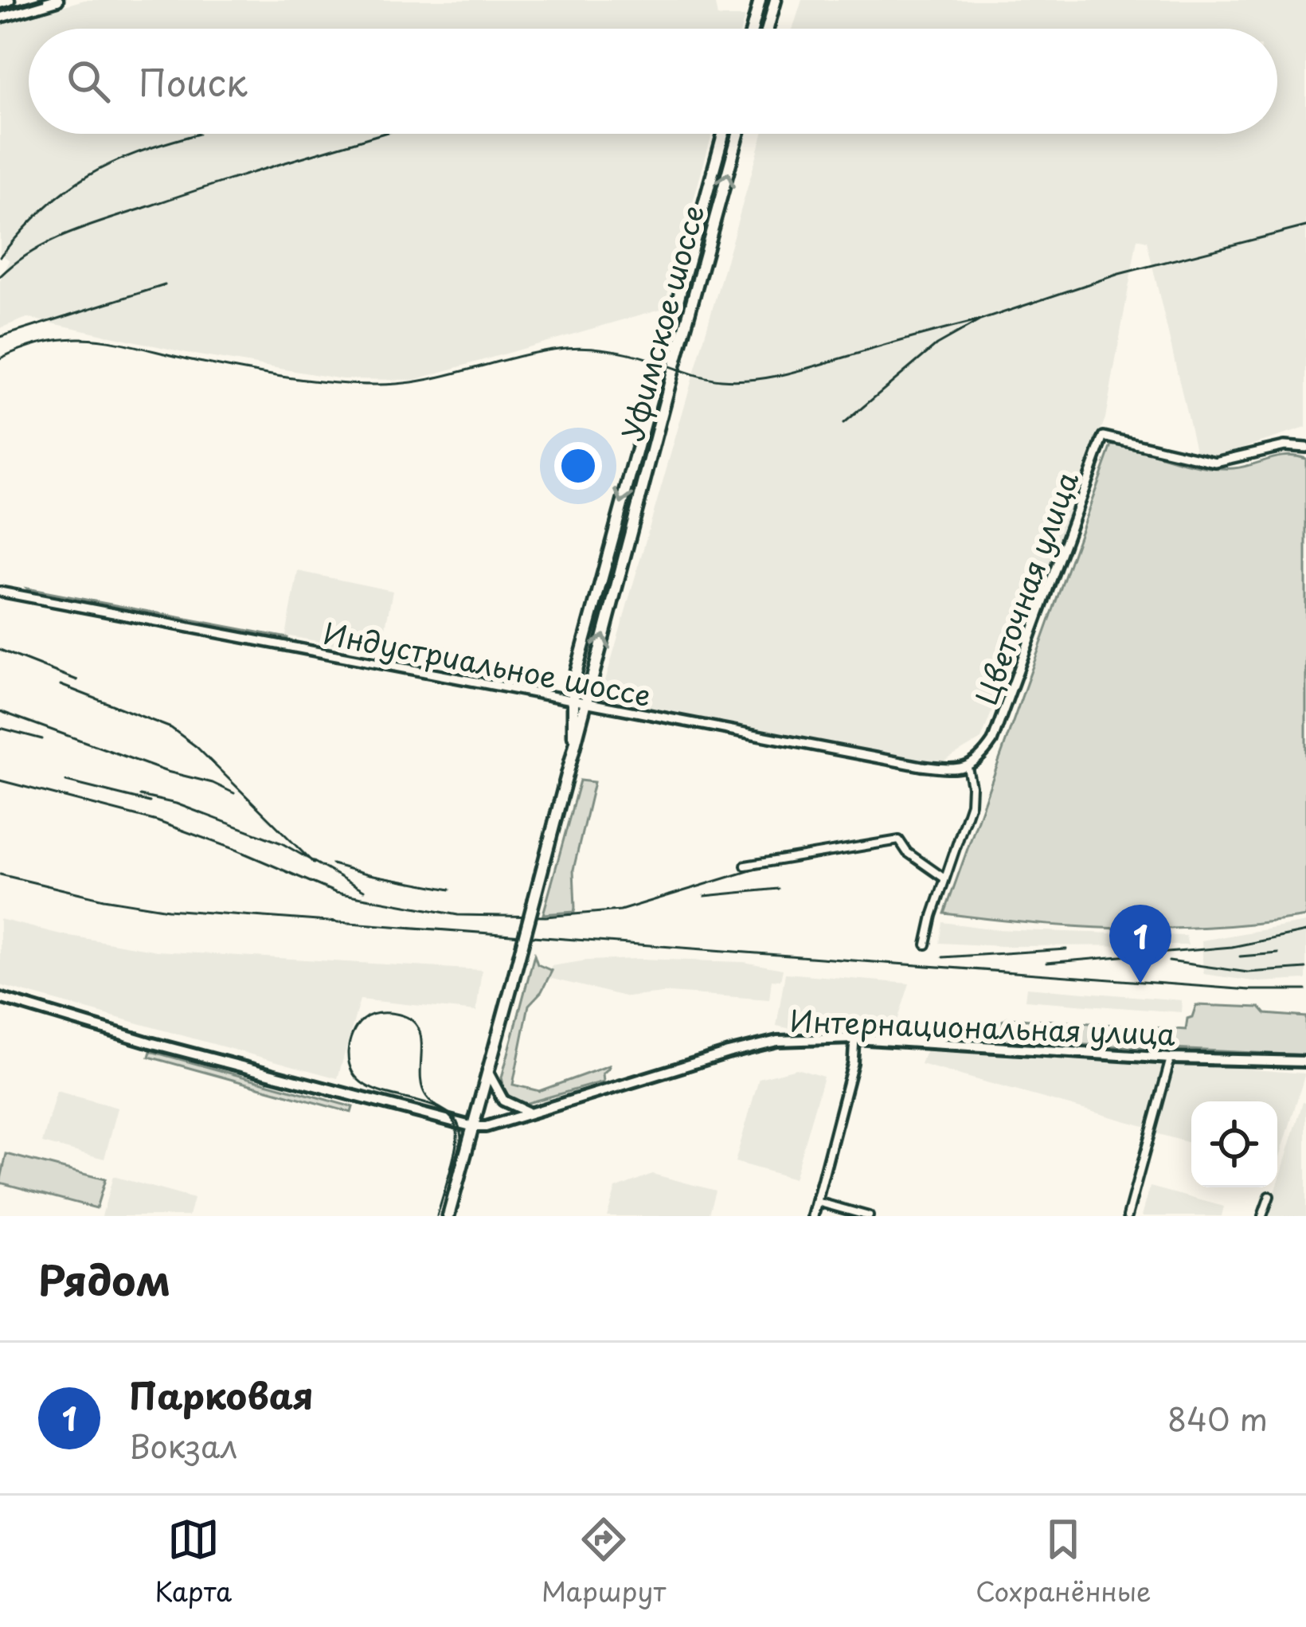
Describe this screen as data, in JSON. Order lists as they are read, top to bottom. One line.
{"streets":{"main road":["Уфимское шоссе","Интернациональная улица"],"street":["Цветочная улица","Индустриальное шоссе"]},"crossings":[["Уфимское шоссе","Индустриальное шоссе"],["Уфимское шоссе","Интернациональная улица"],["Цветочная улица","Индустриальное шоссе"]],"page":{"search":"Поиск","pins":"1","heading":"Рядом","list":[{"mark":"1","name":"Парковая","note":"Вокзал","value":"840 m"}],"nav":["Карта","Маршрут","Сохранённые"]}}
